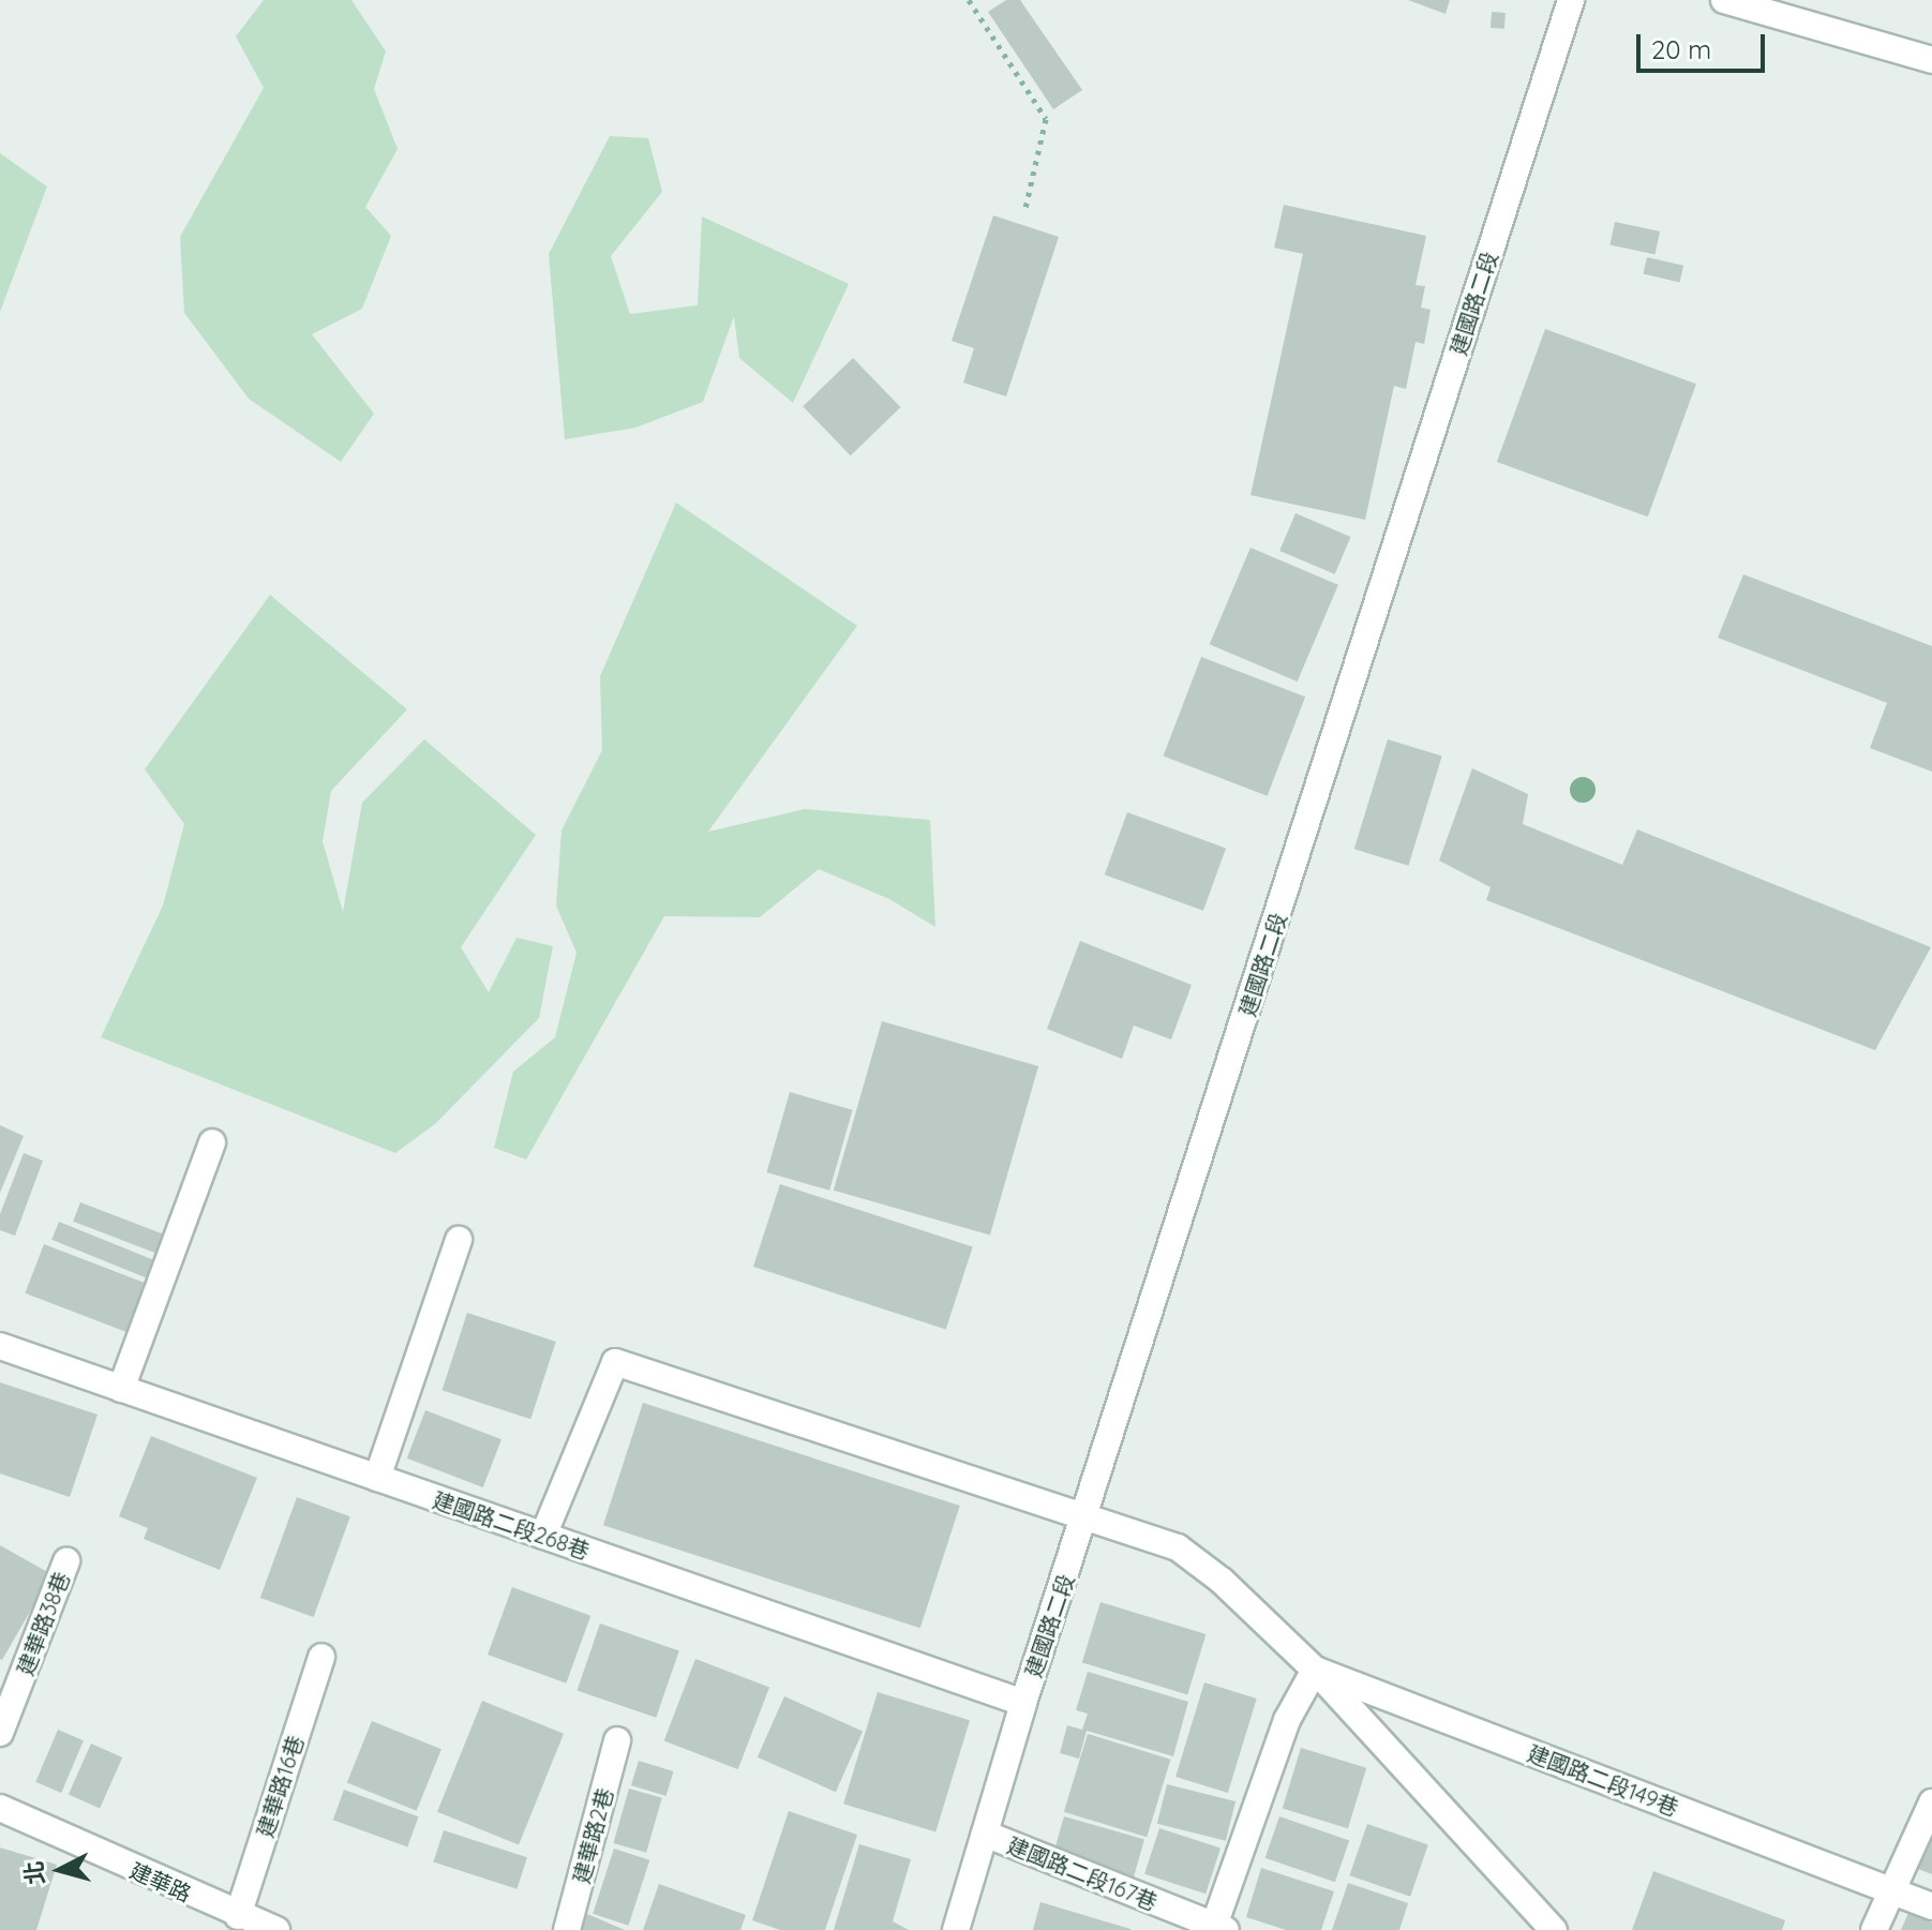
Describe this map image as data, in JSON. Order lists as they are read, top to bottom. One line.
{"streets":{"street":["建國路二段","建國路二段268巷","建華路38巷","建國路二段149巷","建華路16巷","建華路2巷","建國路二段167巷","建華路"]},"crossings":[["建國路二段","建國路二段268巷"],["建國路二段","建國路二段167巷"],["建華路16巷","建華路"]],"scale_bar":"20 m","north":"left"}
